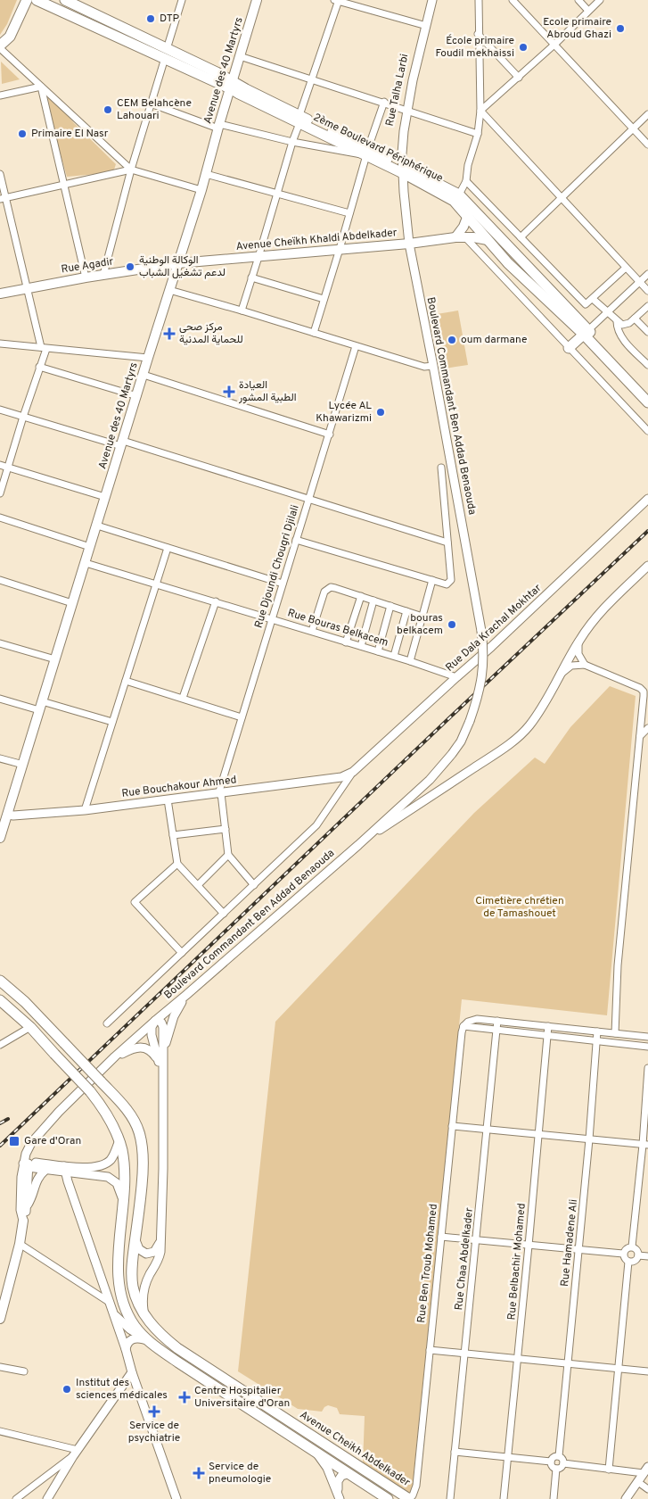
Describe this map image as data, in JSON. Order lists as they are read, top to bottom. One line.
{"streets":{"main road":["Avenue des 40 Martyrs","2ème Boulevard Périphérique","Avenue Cheïkh Khaldi Abdelkader","Rue Agadir","Boulevard Commandant Ben Addad Benaouda","Avenue Cheikh Abdelkader"],"street":["Rue Talha Larbi","Rue Djoundi Chougri Djilali","Rue Bouras Belkacem","Rue Dala Krachal Mokhtar","Rue Bouchakour Ahmed","Rue Hamadene Ali","Rue Chaa Abdelkader","Rue Belbachir Mohamed","Rue Ben Troub Mohamed"]},"crossings":[["Avenue des 40 Martyrs","2ème Boulevard Périphérique"],["Avenue des 40 Martyrs","Avenue Cheïkh Khaldi Abdelkader"],["Avenue des 40 Martyrs","Rue Agadir"],["Avenue des 40 Martyrs","Rue Bouras Belkacem"],["Avenue des 40 Martyrs","Rue Bouchakour Ahmed"],["2ème Boulevard Périphérique","Avenue Cheïkh Khaldi Abdelkader"],["2ème Boulevard Périphérique","Boulevard Commandant Ben Addad Benaouda"],["Avenue Cheïkh Khaldi Abdelkader","Rue Agadir"],["Avenue Cheïkh Khaldi Abdelkader","Boulevard Commandant Ben Addad Benaouda"],["Rue Djoundi Chougri Djilali","Rue Bouras Belkacem"],["Rue Djoundi Chougri Djilali","Rue Bouchakour Ahmed"],["Rue Bouras Belkacem","Rue Dala Krachal Mokhtar"],["Rue Dala Krachal Mokhtar","Rue Bouchakour Ahmed"],["Rue Ben Troub Mohamed","Avenue Cheikh Abdelkader"]],"parks":["Cimetière chrétien de Tamashouet"],"places":{"other":["DTP","Ecole primaire Abroud Ghazi","École primaire Foudil mekhaissi","CEM Belahcène Lahouari","Primaire El Nasr","الوكالة الوطنية لدعم تشغيل الشباب","oum darmane","Lycée AL Khawarizmi","bouras belkacem","Institut des sciences médicales"],"health":["مركز صحي للحماية المدنية","العيادة الطبية المشور","Centre Hospitalier Universitaire d'Oran","Service de psychiatrie","Service de pneumologie"],"transit":["Gare d'Oran"]}}
